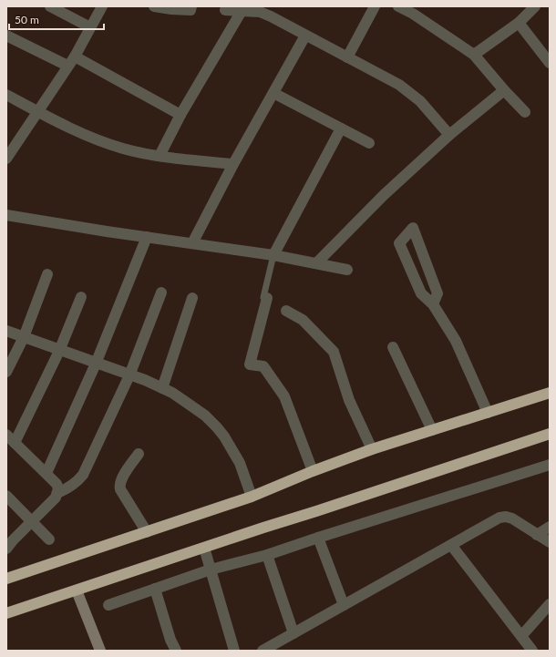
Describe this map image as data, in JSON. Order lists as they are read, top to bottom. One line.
{"scale_bar":"50 m"}
